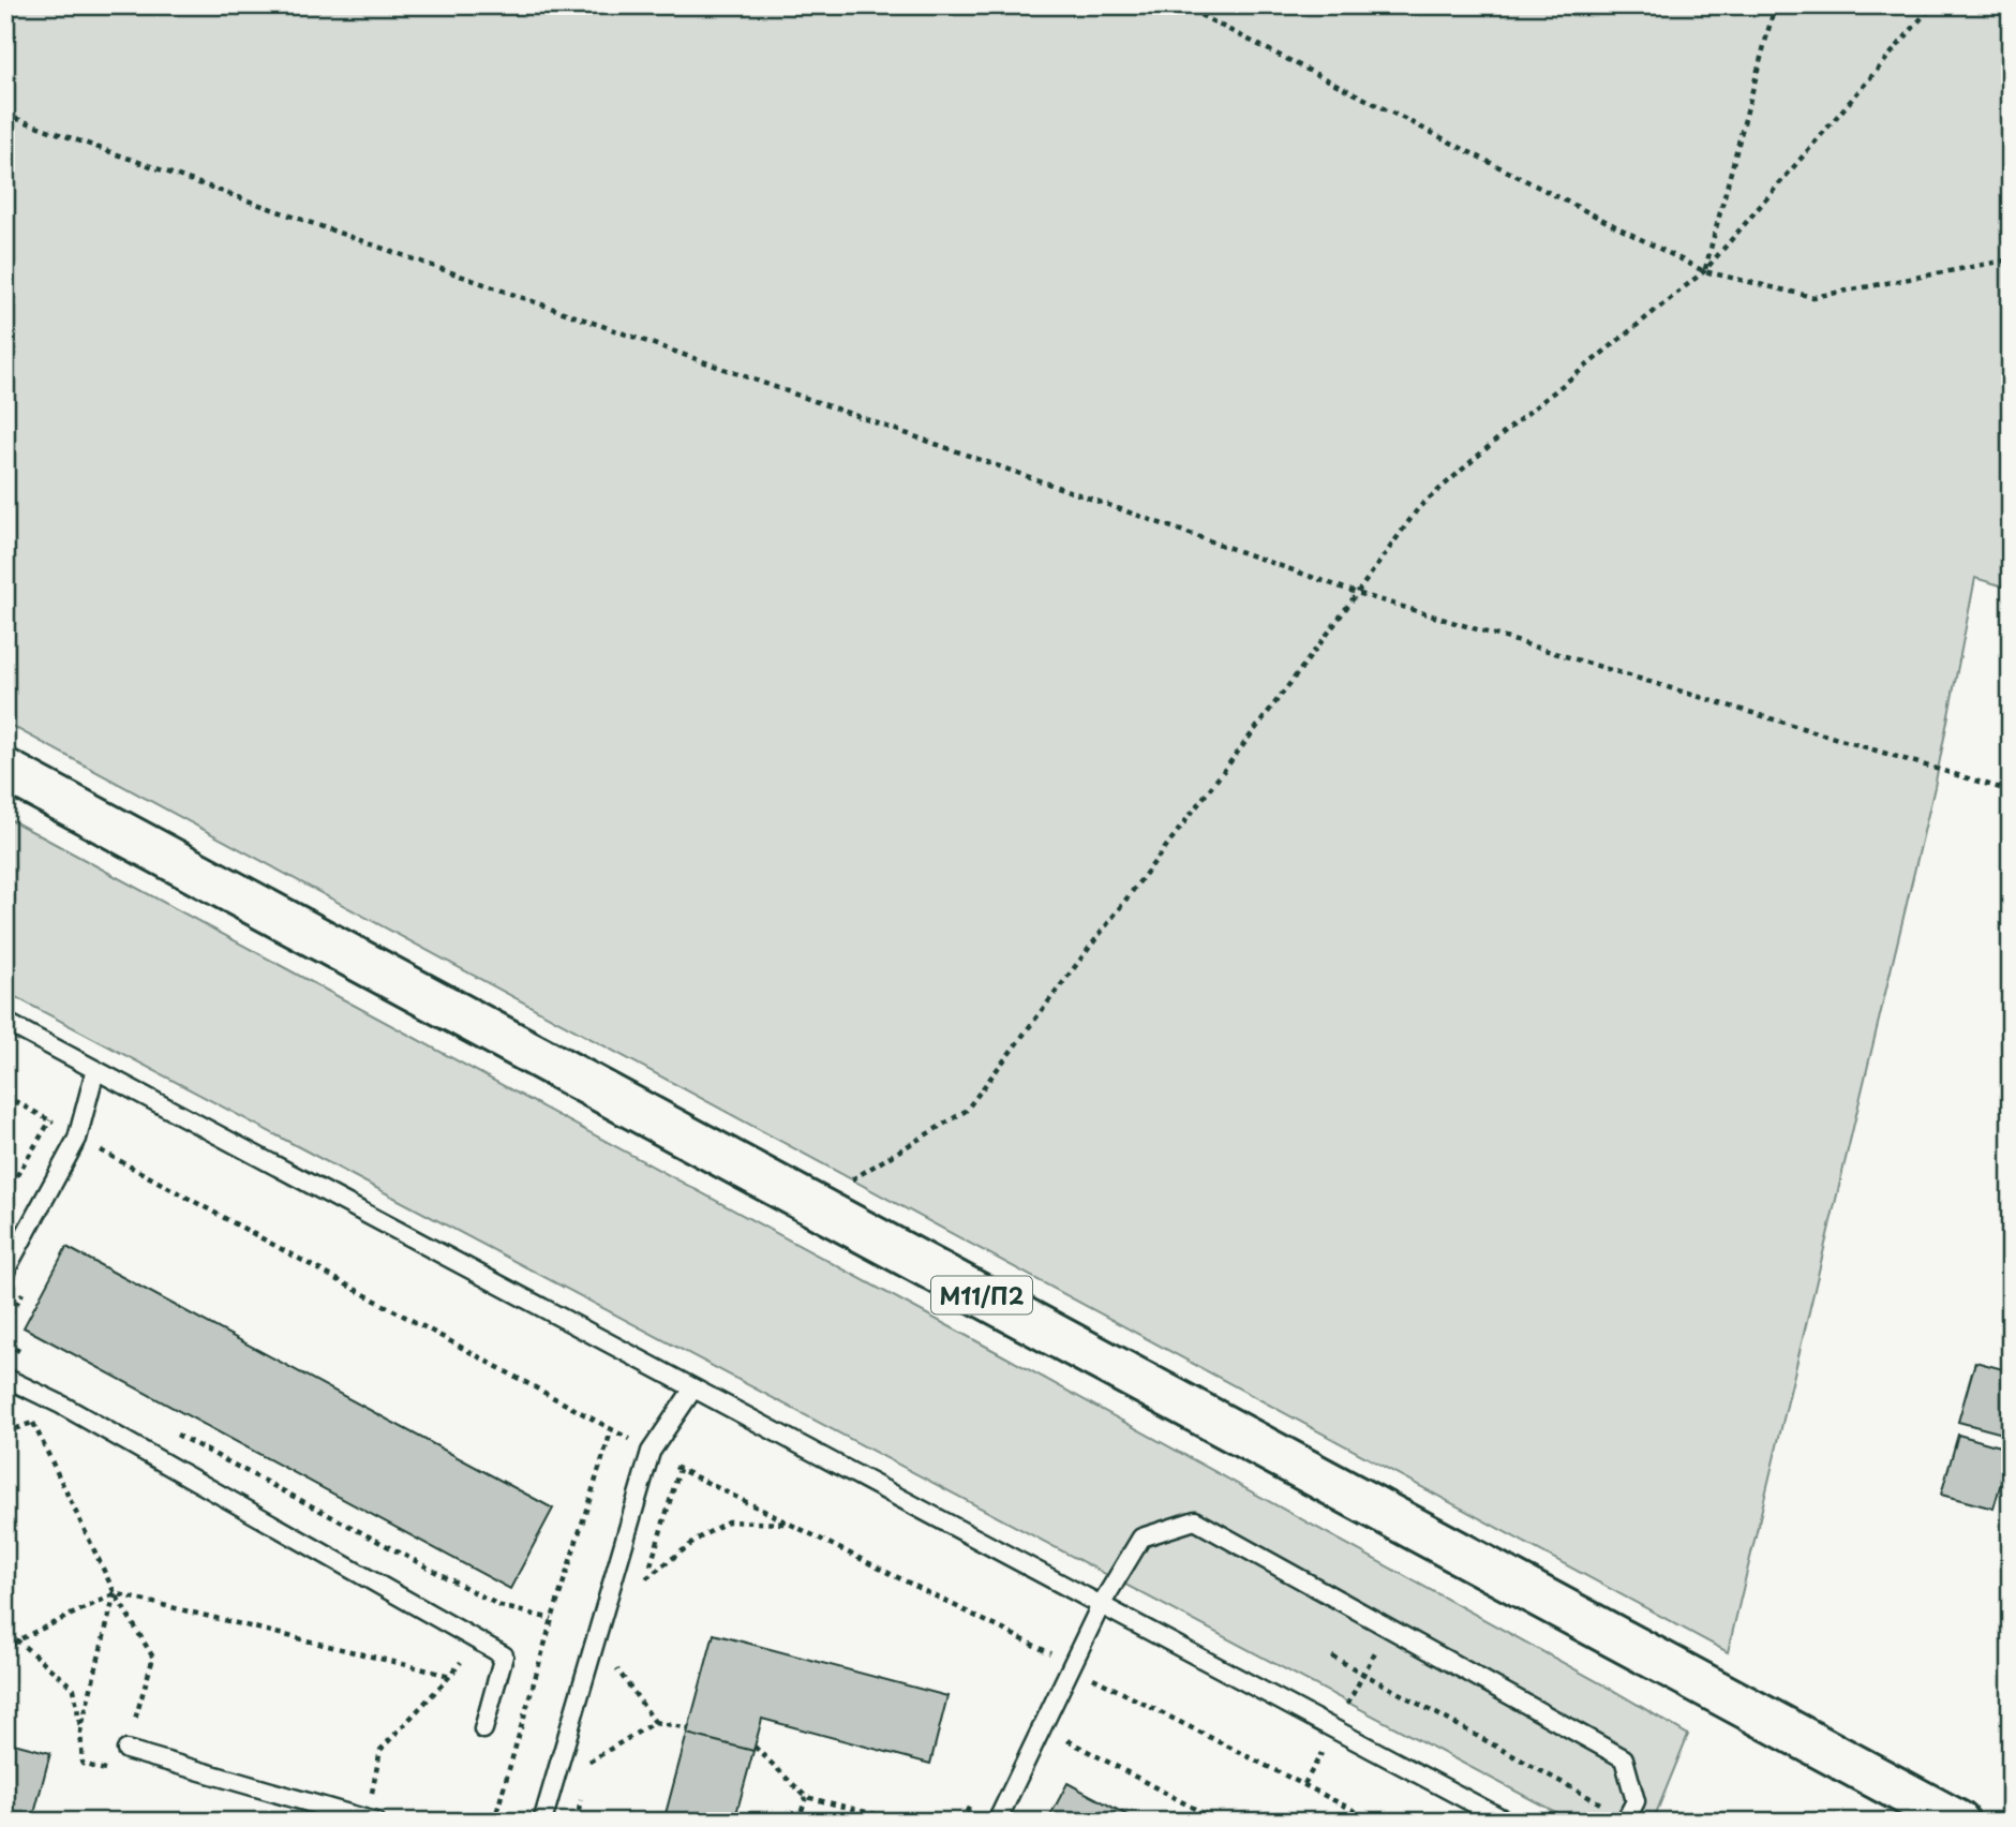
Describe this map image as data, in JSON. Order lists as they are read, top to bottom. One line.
{"streets":{"highway":["М11/П2"]}}
